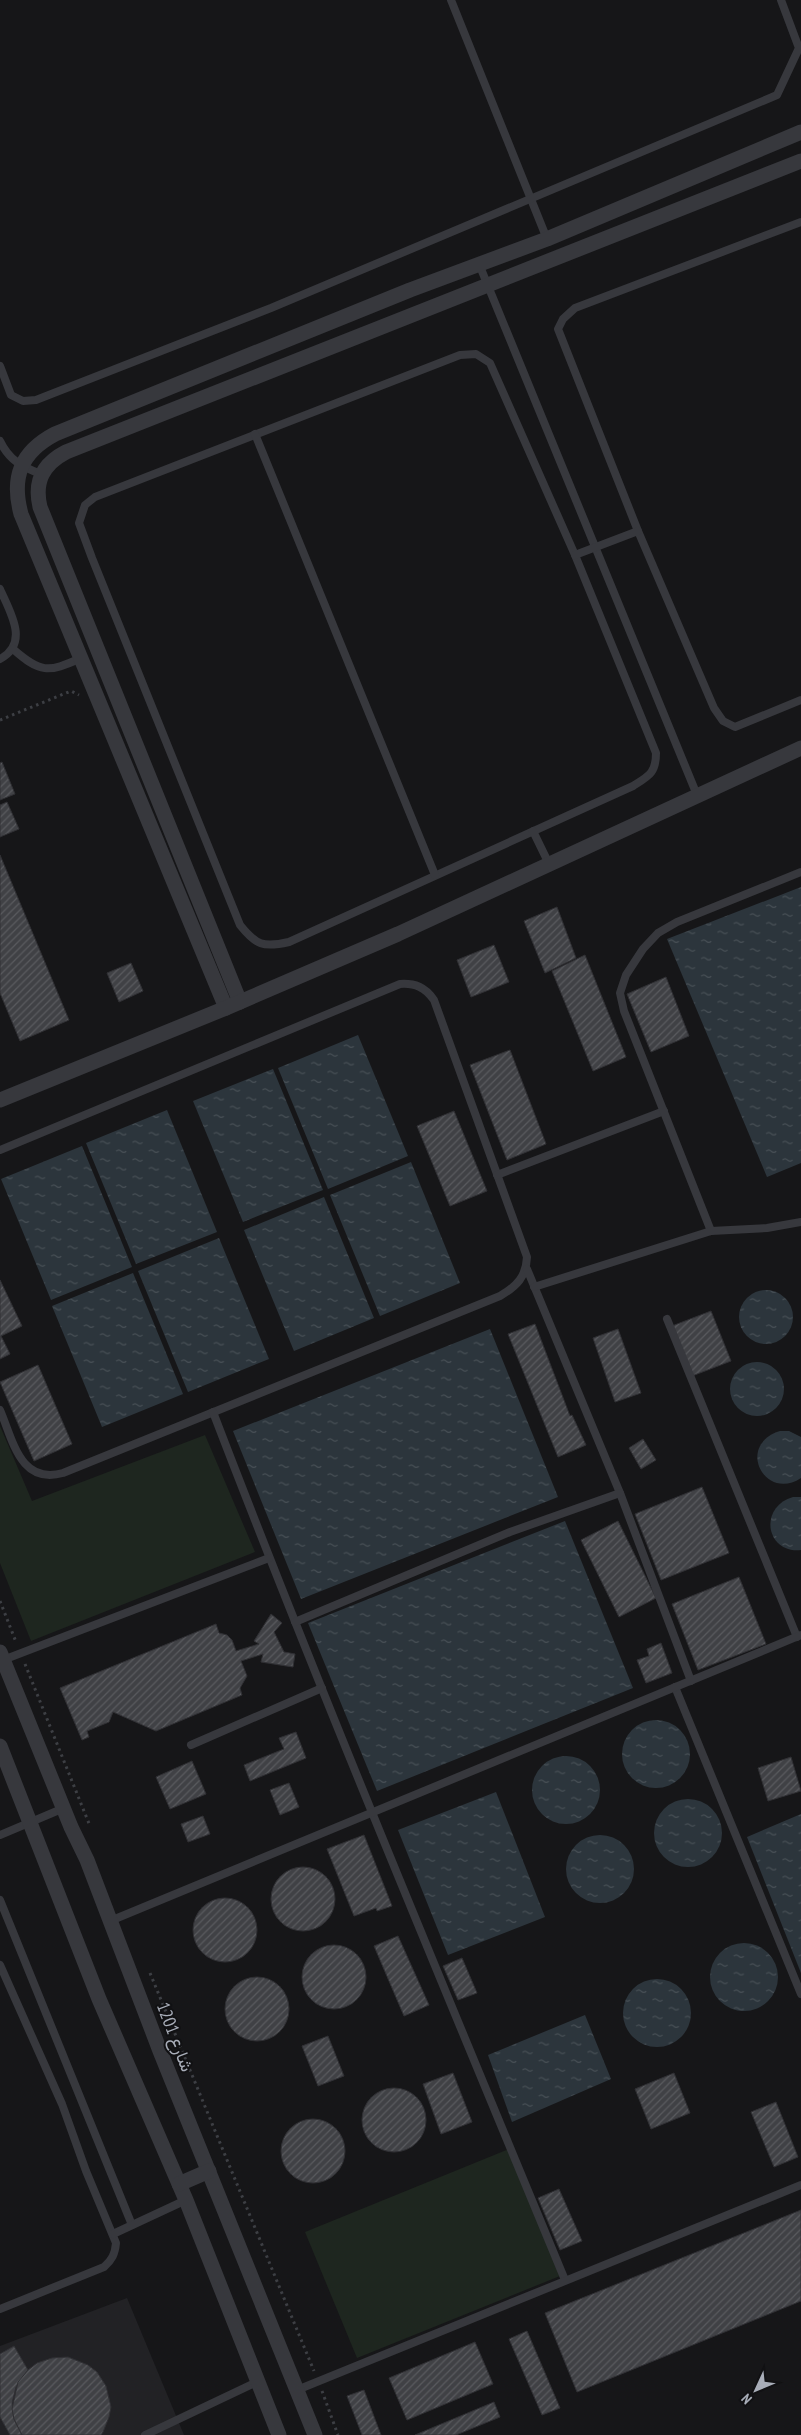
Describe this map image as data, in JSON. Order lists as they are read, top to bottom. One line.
{"streets":{"street":["شارع 1201"]},"north":"bottom left"}
